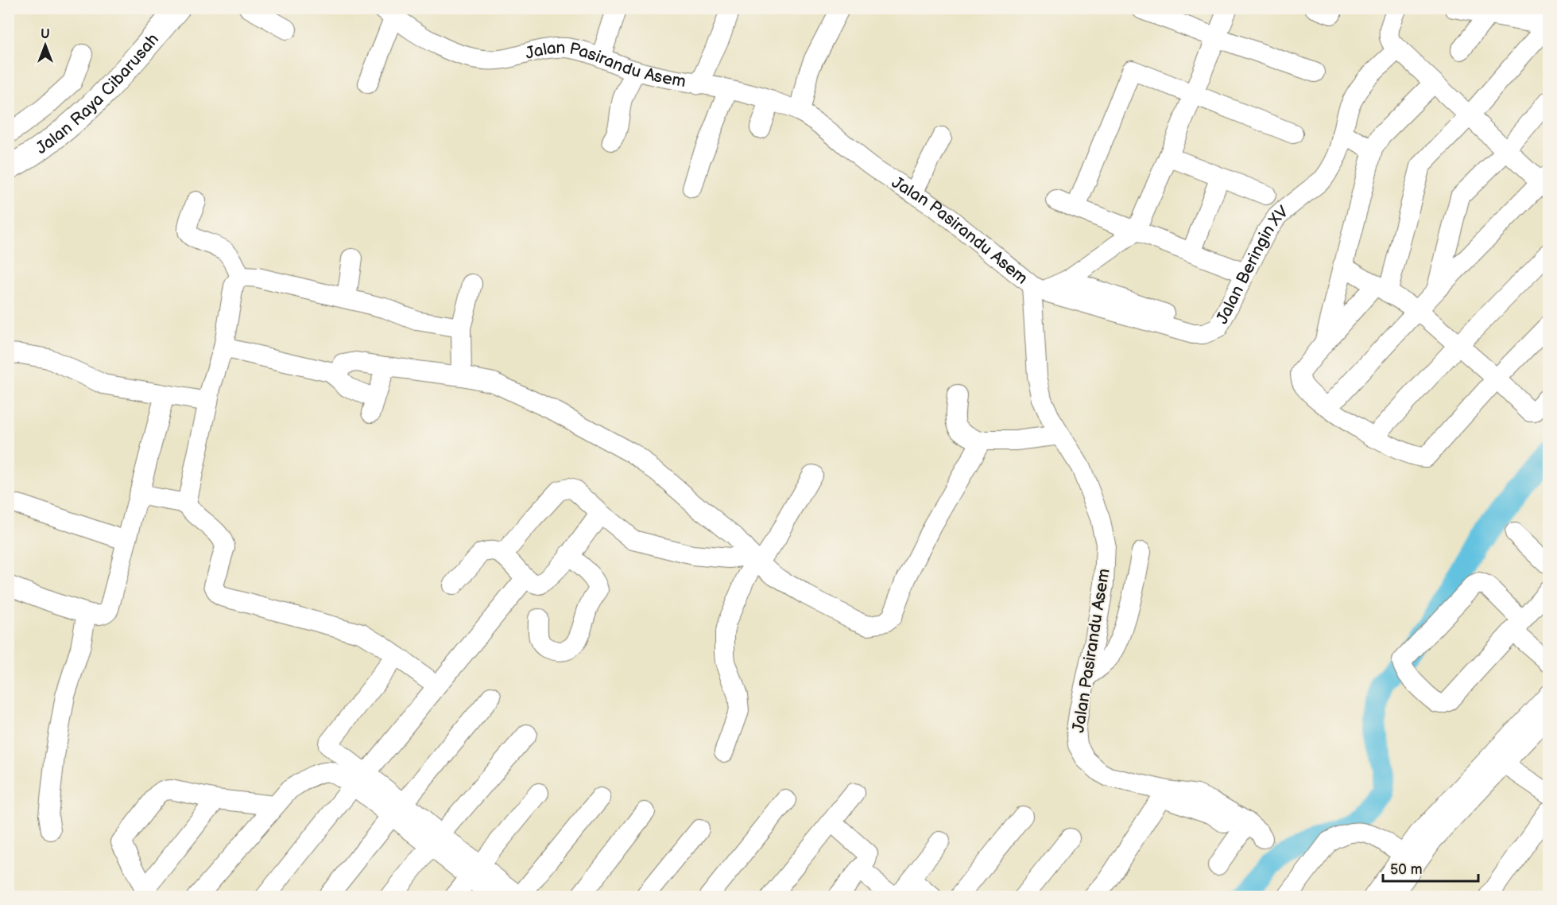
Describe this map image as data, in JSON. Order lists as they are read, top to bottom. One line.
{"streets":{"main road":["Jalan Raya Cibarusah"],"street":["Jalan Pasirandu Asem","Jalan Beringin XV"]},"crossings":[["Jalan Pasirandu Asem","Jalan Beringin XV"]],"scale_bar":"50 m","north":"top"}
